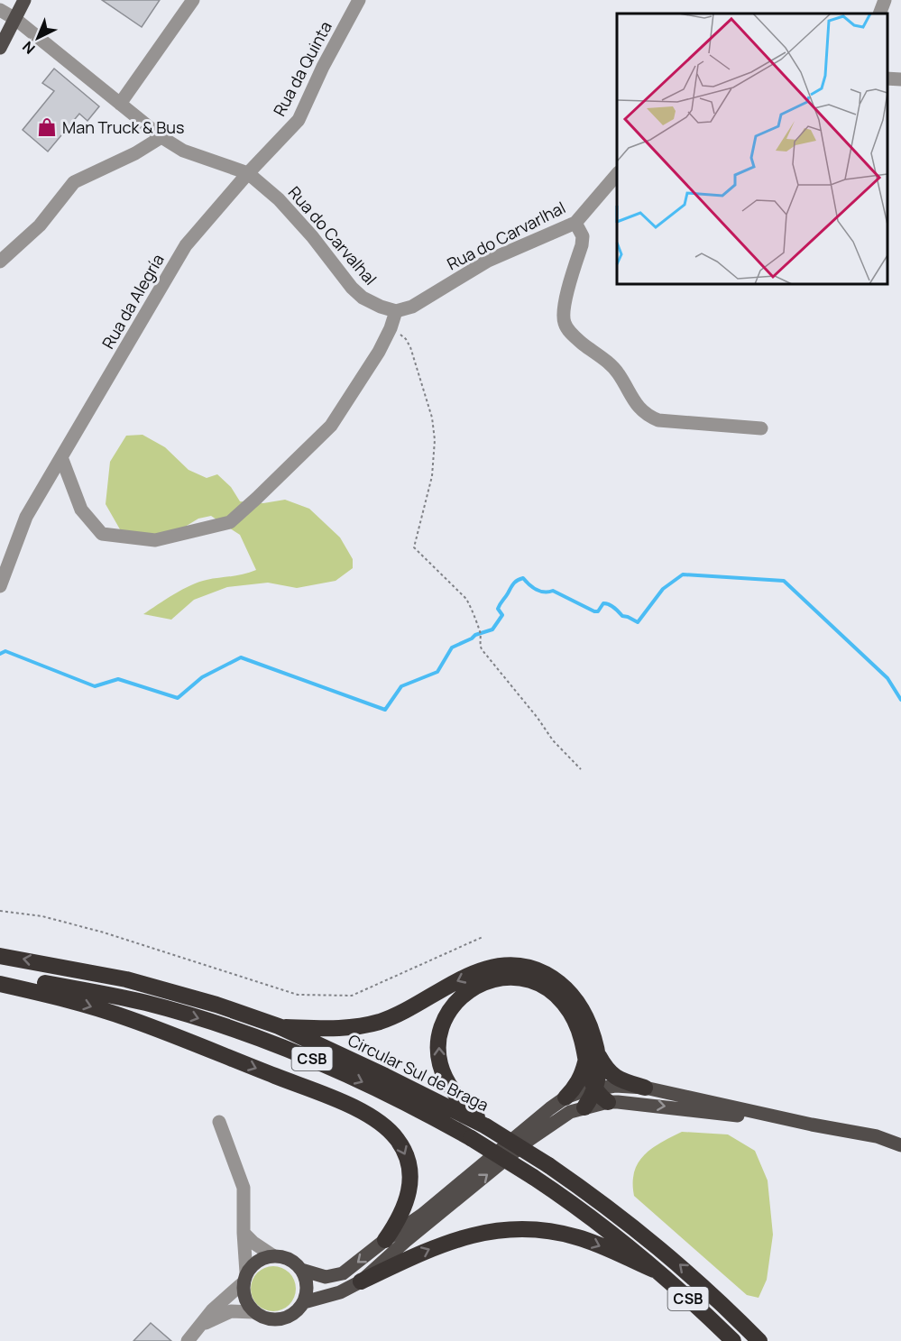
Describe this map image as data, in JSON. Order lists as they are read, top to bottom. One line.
{"streets":{"highway":["CSB","Circular Sul de Braga"],"street":["Rua da Quinta","Rua do Carvalhal","Rua do Carvarlhal","Rua da Alegría"]},"crossings":[["Rua da Quinta","Rua do Carvalhal"],["Rua da Quinta","Rua da Alegría"],["Rua do Carvalhal","Rua do Carvarlhal"],["Rua do Carvalhal","Rua da Alegría"]],"places":{"shop":["Man Truck & Bus"]},"north":"bottom left"}
